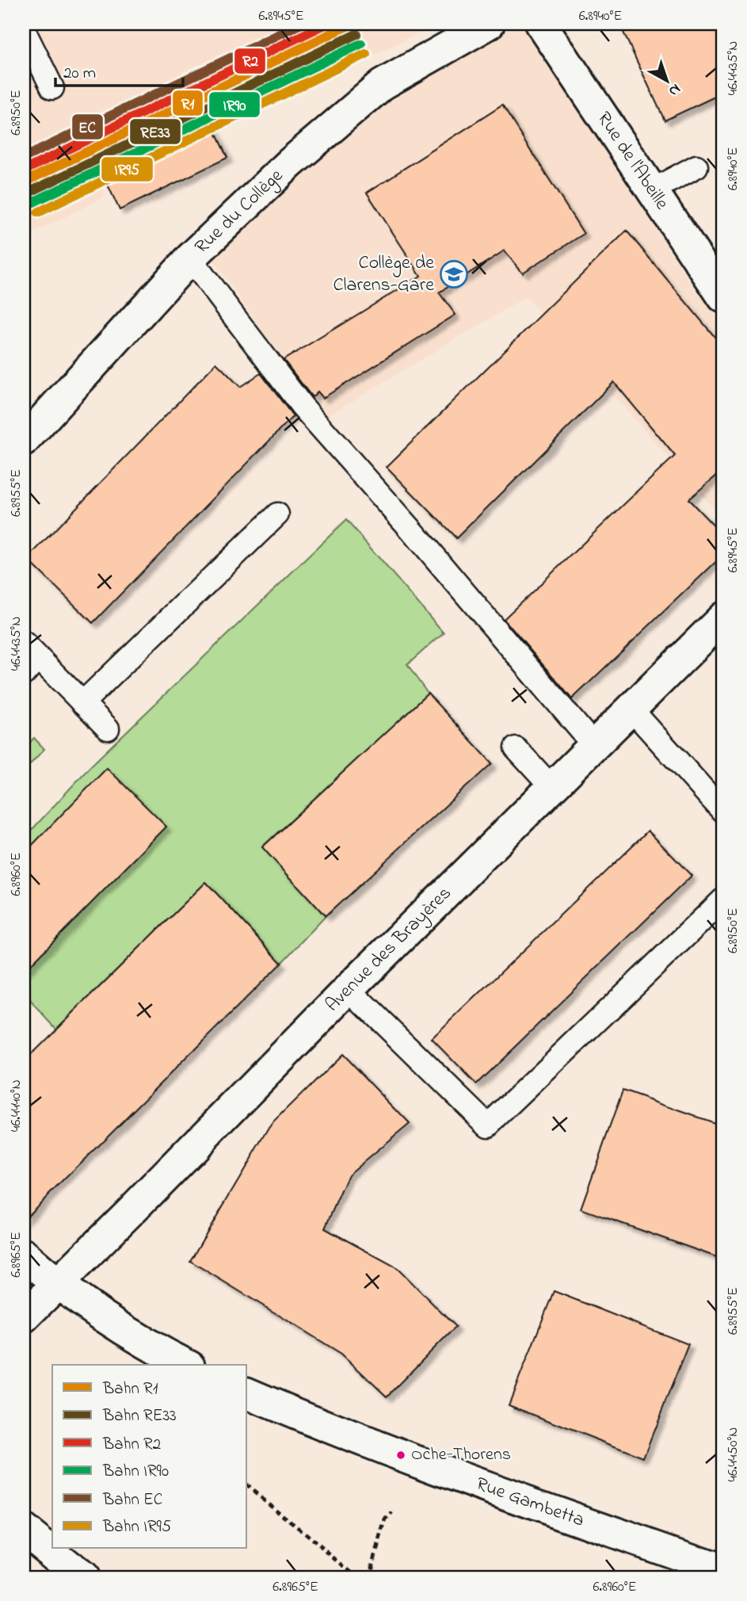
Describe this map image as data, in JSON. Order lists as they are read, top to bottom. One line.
{"streets":{"street":["Rue de l'Abeille","Rue du Collège","Avenue des Brayères","Rue Gambetta"]},"places":{"school or university":["Collège de Clarens-Gare"],"other":["Oche-Thorens"]},"lines":["rail line R1","rail line R2","rail line EC","rail line RE33","rail line IR90","rail line IR95"],"legend":["Bahn R1","Bahn RE33","Bahn R2","Bahn IR90","Bahn EC","Bahn IR95"],"scale_bar":"20 m","north":"bottom right","coordinates":["6.8945°E","6.8940°E","46.4435°N","6.8950°E","6.8955°E","6.8960°E","46.4440°N","6.8965°E","46.4450°N"]}
